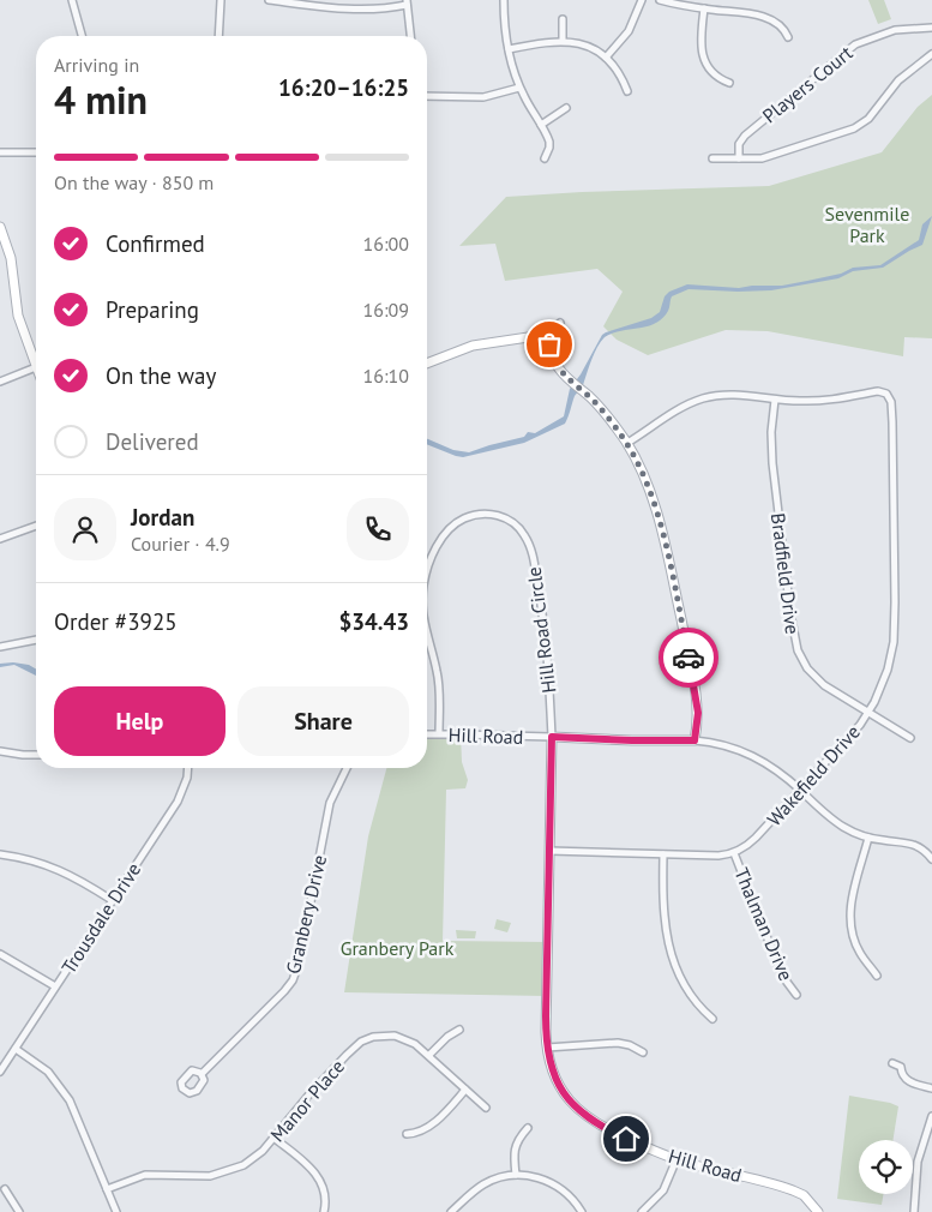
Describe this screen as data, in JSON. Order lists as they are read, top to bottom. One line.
{"streets":{"street":["Players Court","Bradfield Drive","Hill Road Circle","Hill Road","Wakefield Drive","Granbery Drive","Trousdale Drive","Thalman Drive","Manor Place"]},"crossings":[["Bradfield Drive","Wakefield Drive"],["Hill Road Circle","Hill Road"],["Hill Road","Wakefield Drive"],["Wakefield Drive","Thalman Drive"]],"parks":["Sevenmile Park","Granbery Park"],"page":{"heading":["4 min","Arriving in","16:20–16:25"],"panel":["Jordan","Courier · 4.9","Order #3925","$34.43"],"bar":"On the way · 850 m","list":[["Confirmed","16:00"],["Preparing","16:09"],["On the way","16:10"],"Delivered"],"buttons":["Help","Share"]}}
